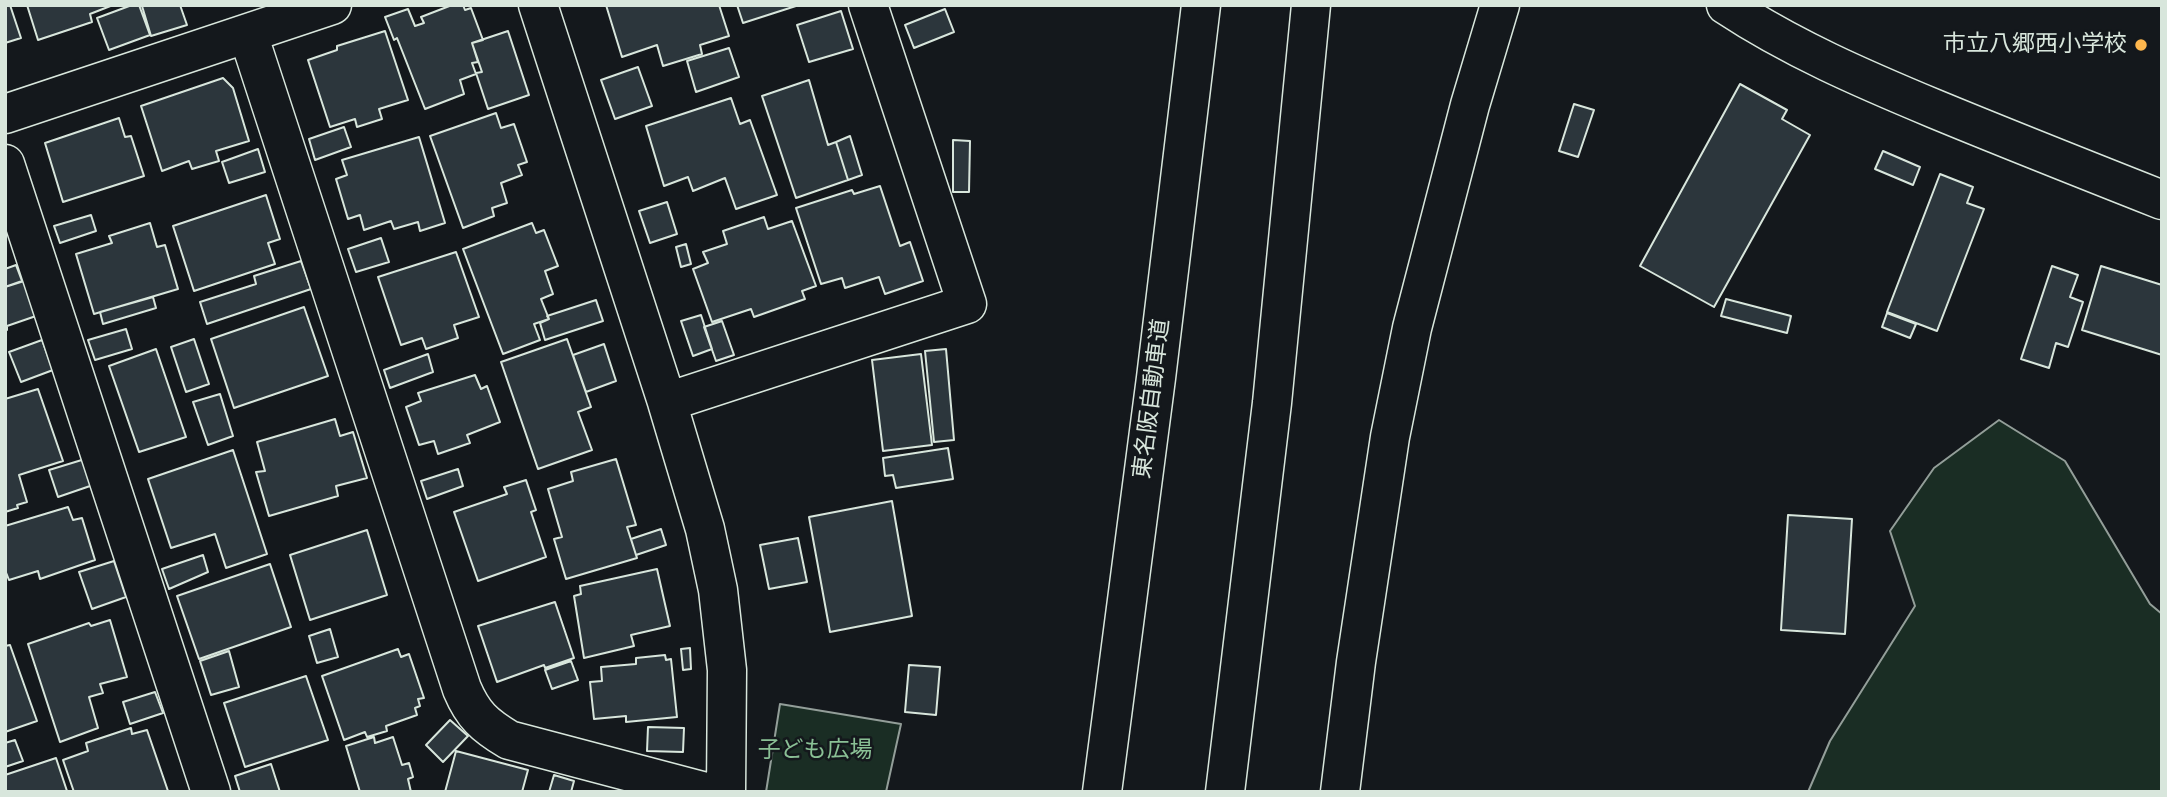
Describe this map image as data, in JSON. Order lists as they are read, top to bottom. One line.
{"streets":{"main road":["東名阪自動車道"]},"parks":["子ども広場"],"places":["市立八郷西小学校"]}
